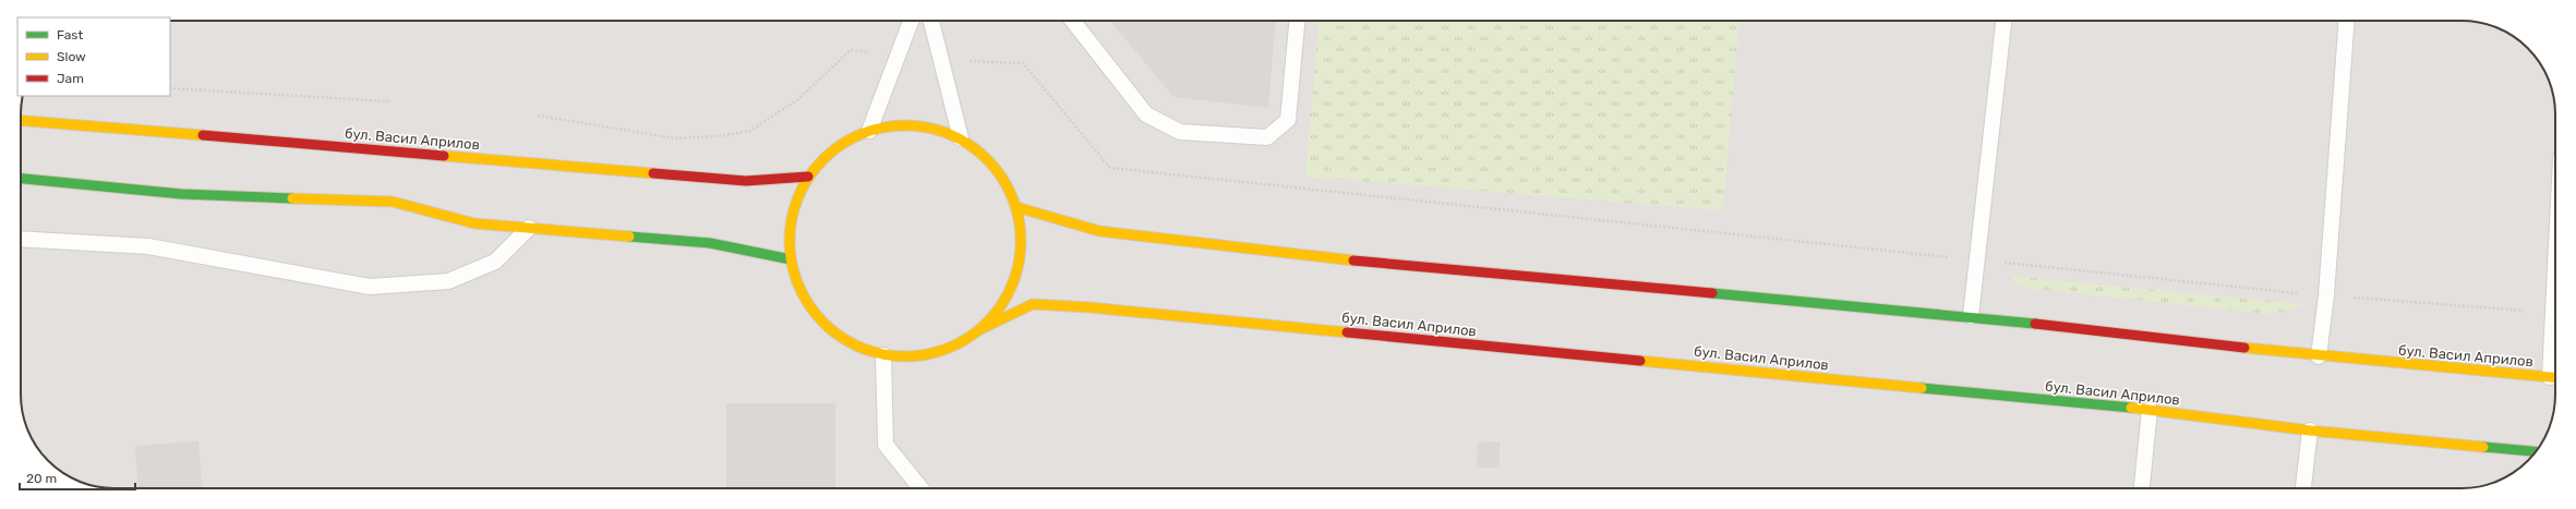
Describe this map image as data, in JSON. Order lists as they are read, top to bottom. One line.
{"streets":{"main road":["бул. Васил Априлов"]},"legend":["Fast","Slow","Jam"],"scale_bar":"20 m"}
